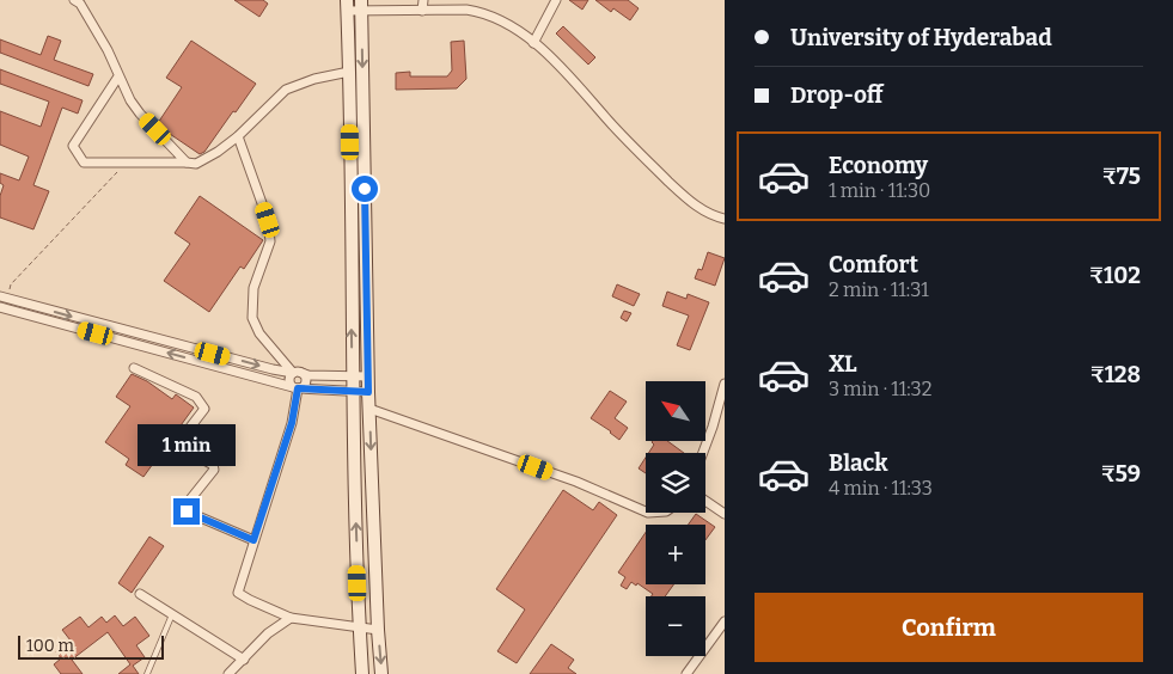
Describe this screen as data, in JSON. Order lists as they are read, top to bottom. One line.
{"scale_bar":"100 m","north":"top left","page":{"banner":["University of Hyderabad","Drop-off"],"list":[{"name":"Economy","note":"1 min · 11:30","value":"₹75"},{"name":"Comfort","note":"2 min · 11:31","value":"₹102"},{"name":"XL","note":"3 min · 11:32","value":"₹128"},{"name":"Black","note":"4 min · 11:33","value":"₹59"}],"map_buttons":["+","−"],"bubble":"1 min","buttons":"Confirm","scale":"100 m"}}
